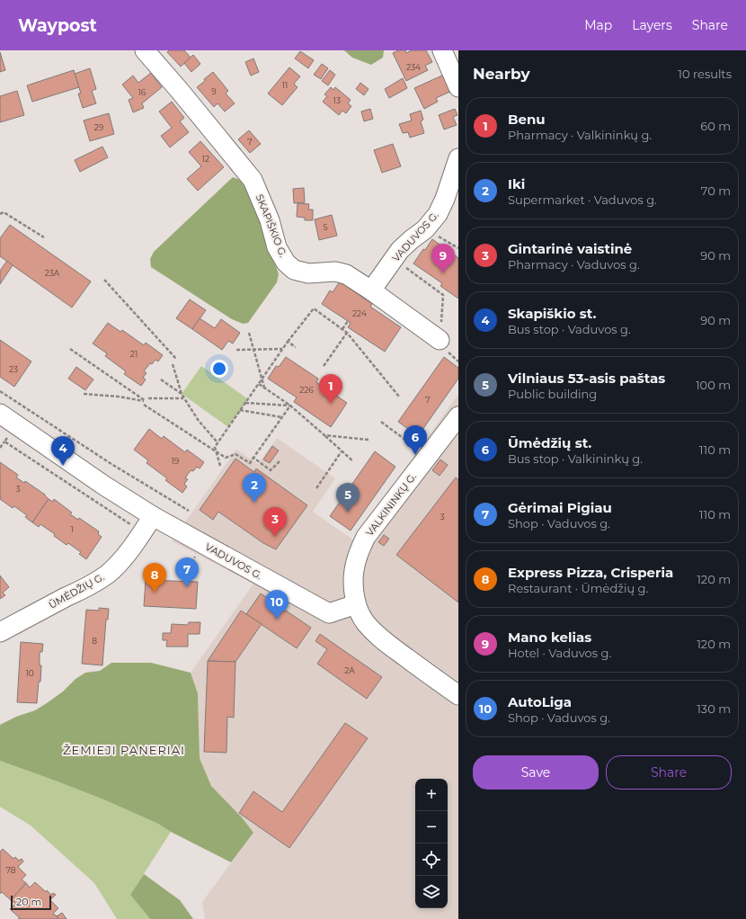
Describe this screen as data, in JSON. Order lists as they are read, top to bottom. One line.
{"streets":{"street":["SKAPIŠKIO G.","VADUVOS G.","VALKININKŲ G.","ŪMĖDŽIŲ G."]},"crossings":[["SKAPIŠKIO G.","VADUVOS G."],["VADUVOS G.","VALKININKŲ G."],["VADUVOS G.","ŪMĖDŽIŲ G."]],"districts":["ŽEMIEJI PANERIAI"],"house_numbers":["234","11","9","16","13","29","7","12","5","23A","224","21","23","226","7","19","3","3","1","8","2A","10","78"],"scale_bar":"20 m","page":{"header":"Waypost","nav":["Map","Layers","Share"],"heading":["Nearby","10 results"],"list":[{"mark":"1","name":"Benu","note":"Pharmacy · Valkininkų g.","value":"60 m"},{"mark":"2","name":"Iki","note":"Supermarket · Vaduvos g.","value":"70 m"},{"mark":"3","name":"Gintarinė vaistinė","note":"Pharmacy · Vaduvos g.","value":"90 m"},{"mark":"4","name":"Skapiškio st.","note":"Bus stop · Vaduvos g.","value":"90 m"},{"mark":"5","name":"Vilniaus 53-asis paštas","note":"Public building","value":"100 m"},{"mark":"6","name":"Ūmėdžių st.","note":"Bus stop · Valkininkų g.","value":"110 m"},{"mark":"7","name":"Gėrimai Pigiau","note":"Shop · Vaduvos g.","value":"110 m"},{"mark":"8","name":"Express Pizza, Crisperia","note":"Restaurant · Ūmėdžių g.","value":"120 m"},{"mark":"9","name":"Mano kelias","note":"Hotel · Vaduvos g.","value":"120 m"},{"mark":"10","name":"AutoLiga","note":"Shop · Vaduvos g.","value":"130 m"}],"pins":["9","1","6","4","2","5","3","7","8","10"],"buttons":["Save","Share"],"map_buttons":["+","−"],"scale":"20 m"}}
